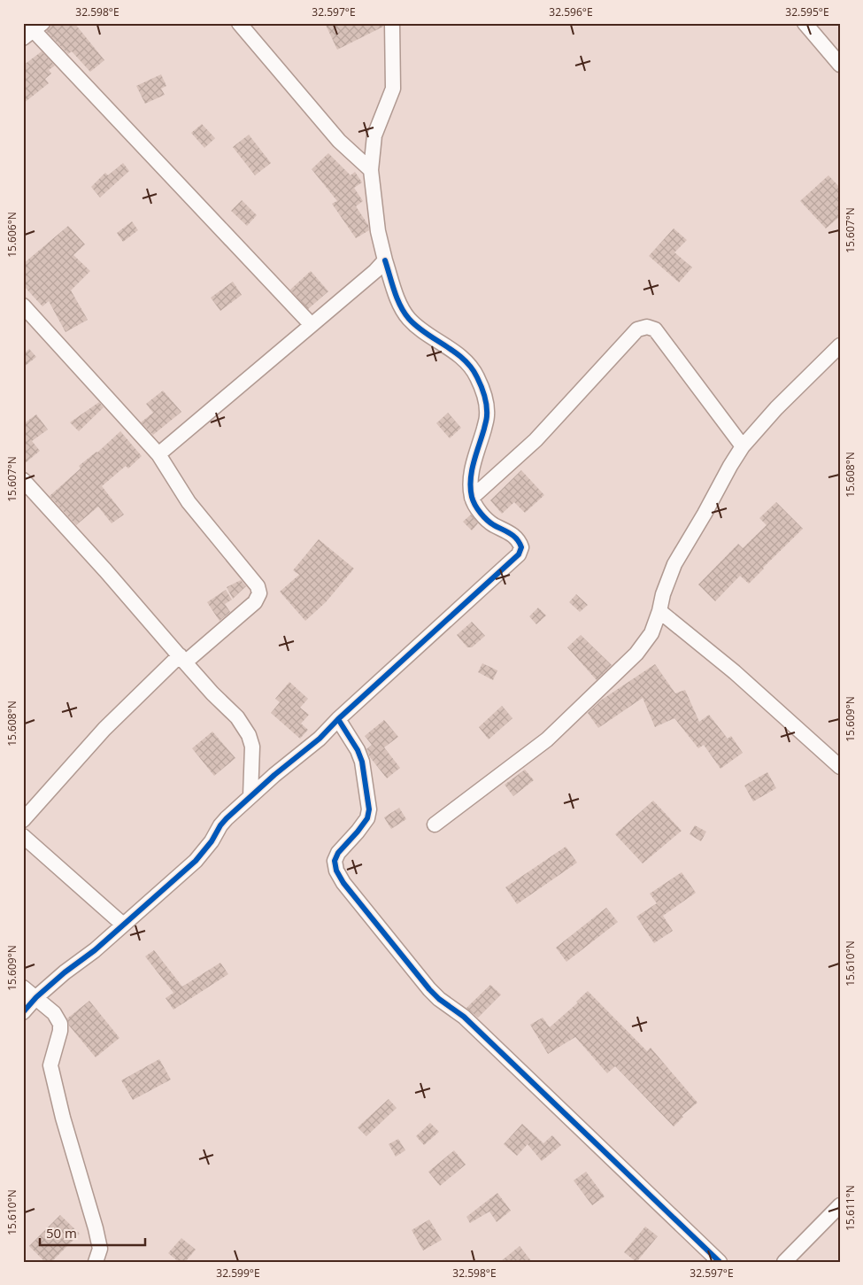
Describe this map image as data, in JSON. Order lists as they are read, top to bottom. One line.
{"scale_bar":"50 m","coordinates":["32.598°E","32.597°E","32.596°E","32.595°E","15.607°N","15.606°N","15.608°N","15.609°N","15.610°N","15.611°N","32.599°E"]}
